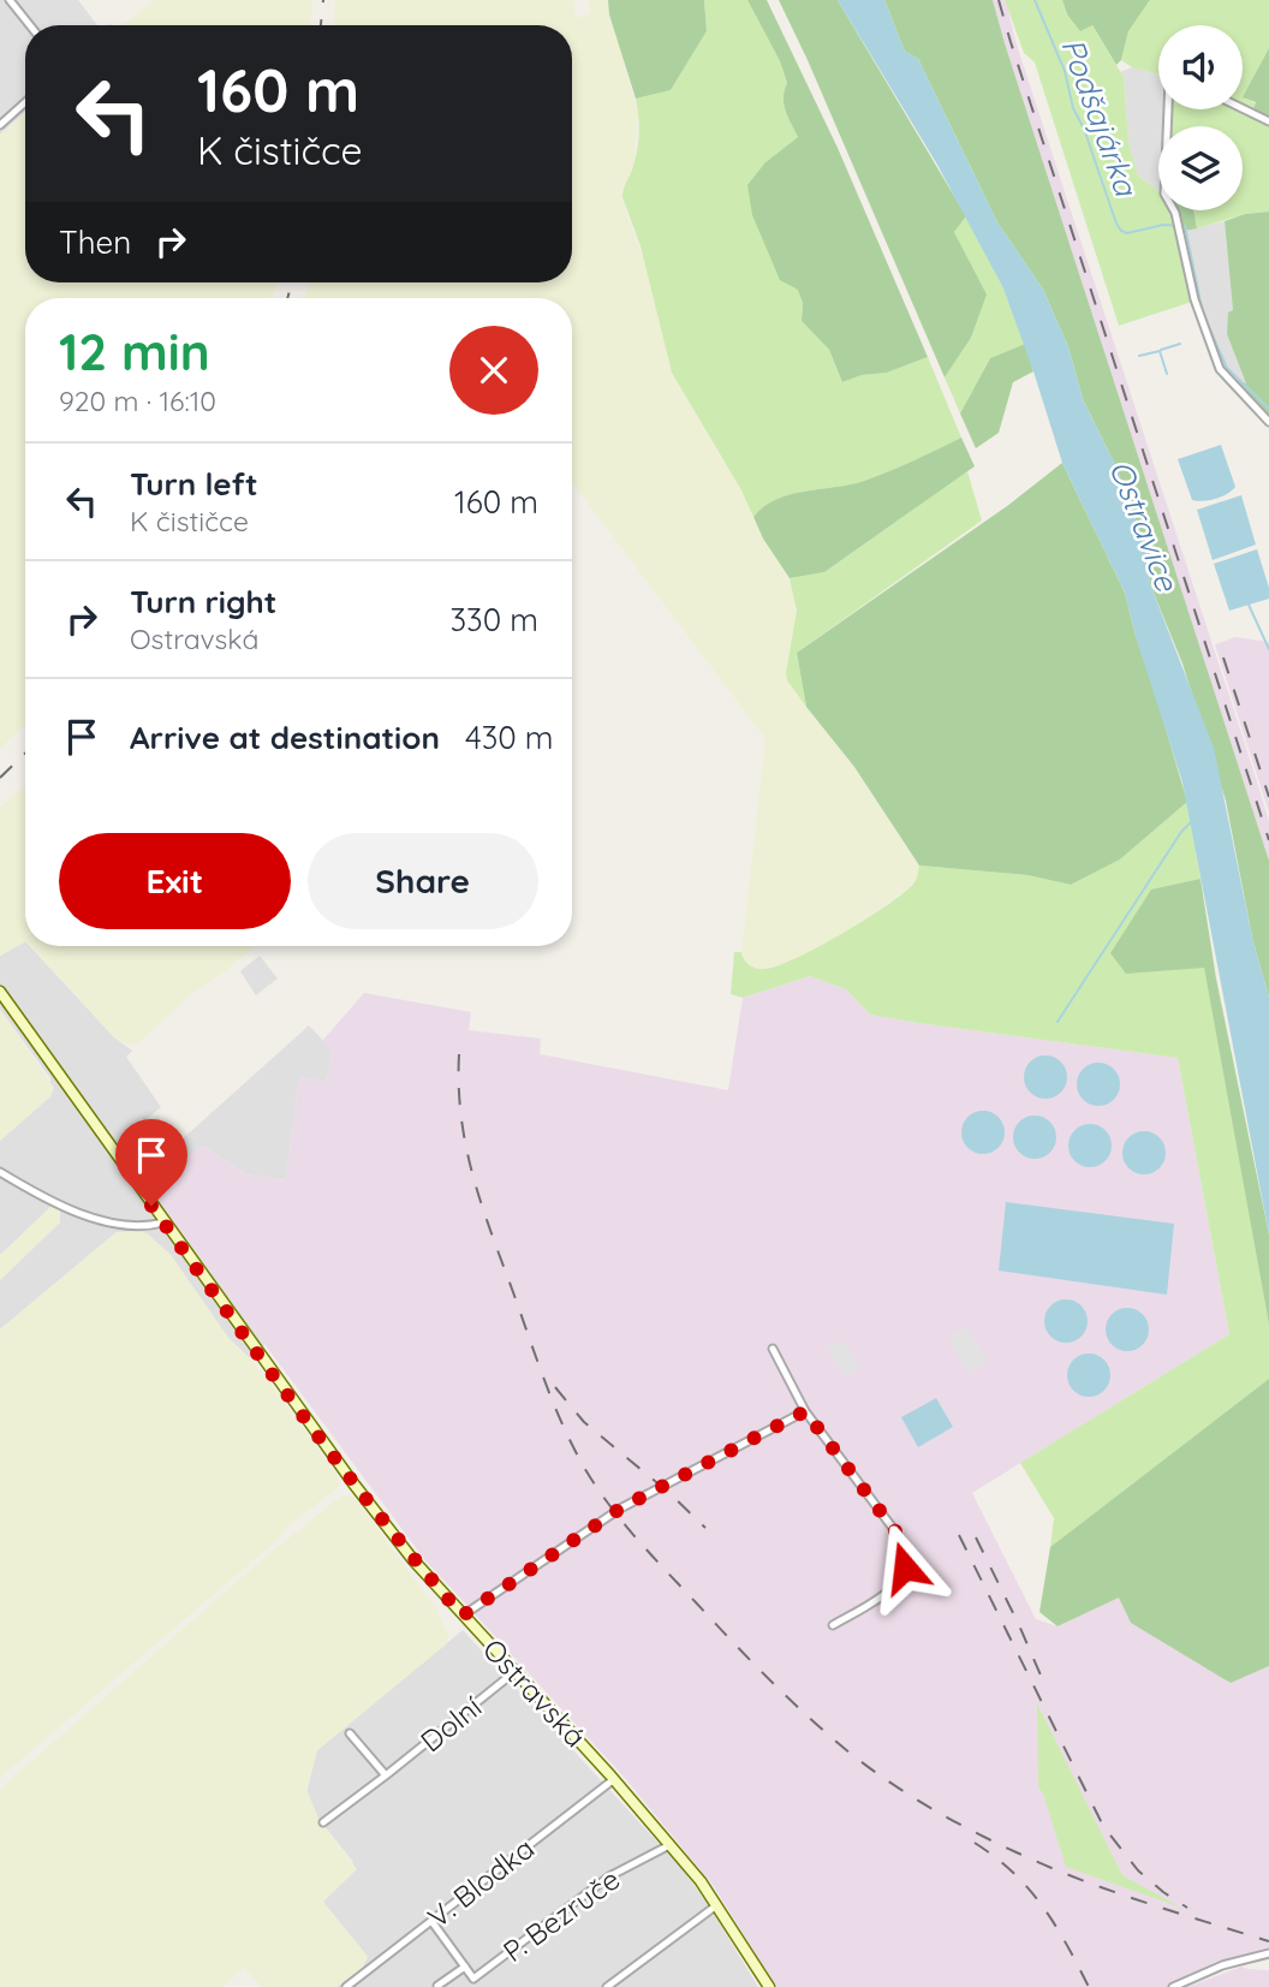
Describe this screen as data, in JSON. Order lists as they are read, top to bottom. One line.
{"streets":{"street":["Ostravská","Dolní","V. Blodka","P. Bezruče"]},"crossings":[["Ostravská","Dolní"],["Ostravská","V. Blodka"],["Ostravská","P. Bezruče"],["V. Blodka","P. Bezruče"]],"water":["Podšajárka","Ostravice"],"page":{"turn":["160 m","K čističce"],"then":"Then","heading":["12 min","920 m · 16:10"],"list":[{"name":"Turn left","note":"K čističce","value":"160 m"},{"name":"Turn right","note":"Ostravská","value":"330 m"},{"name":"Arrive at destination","value":"430 m"}],"buttons":["Exit","Share"]}}
